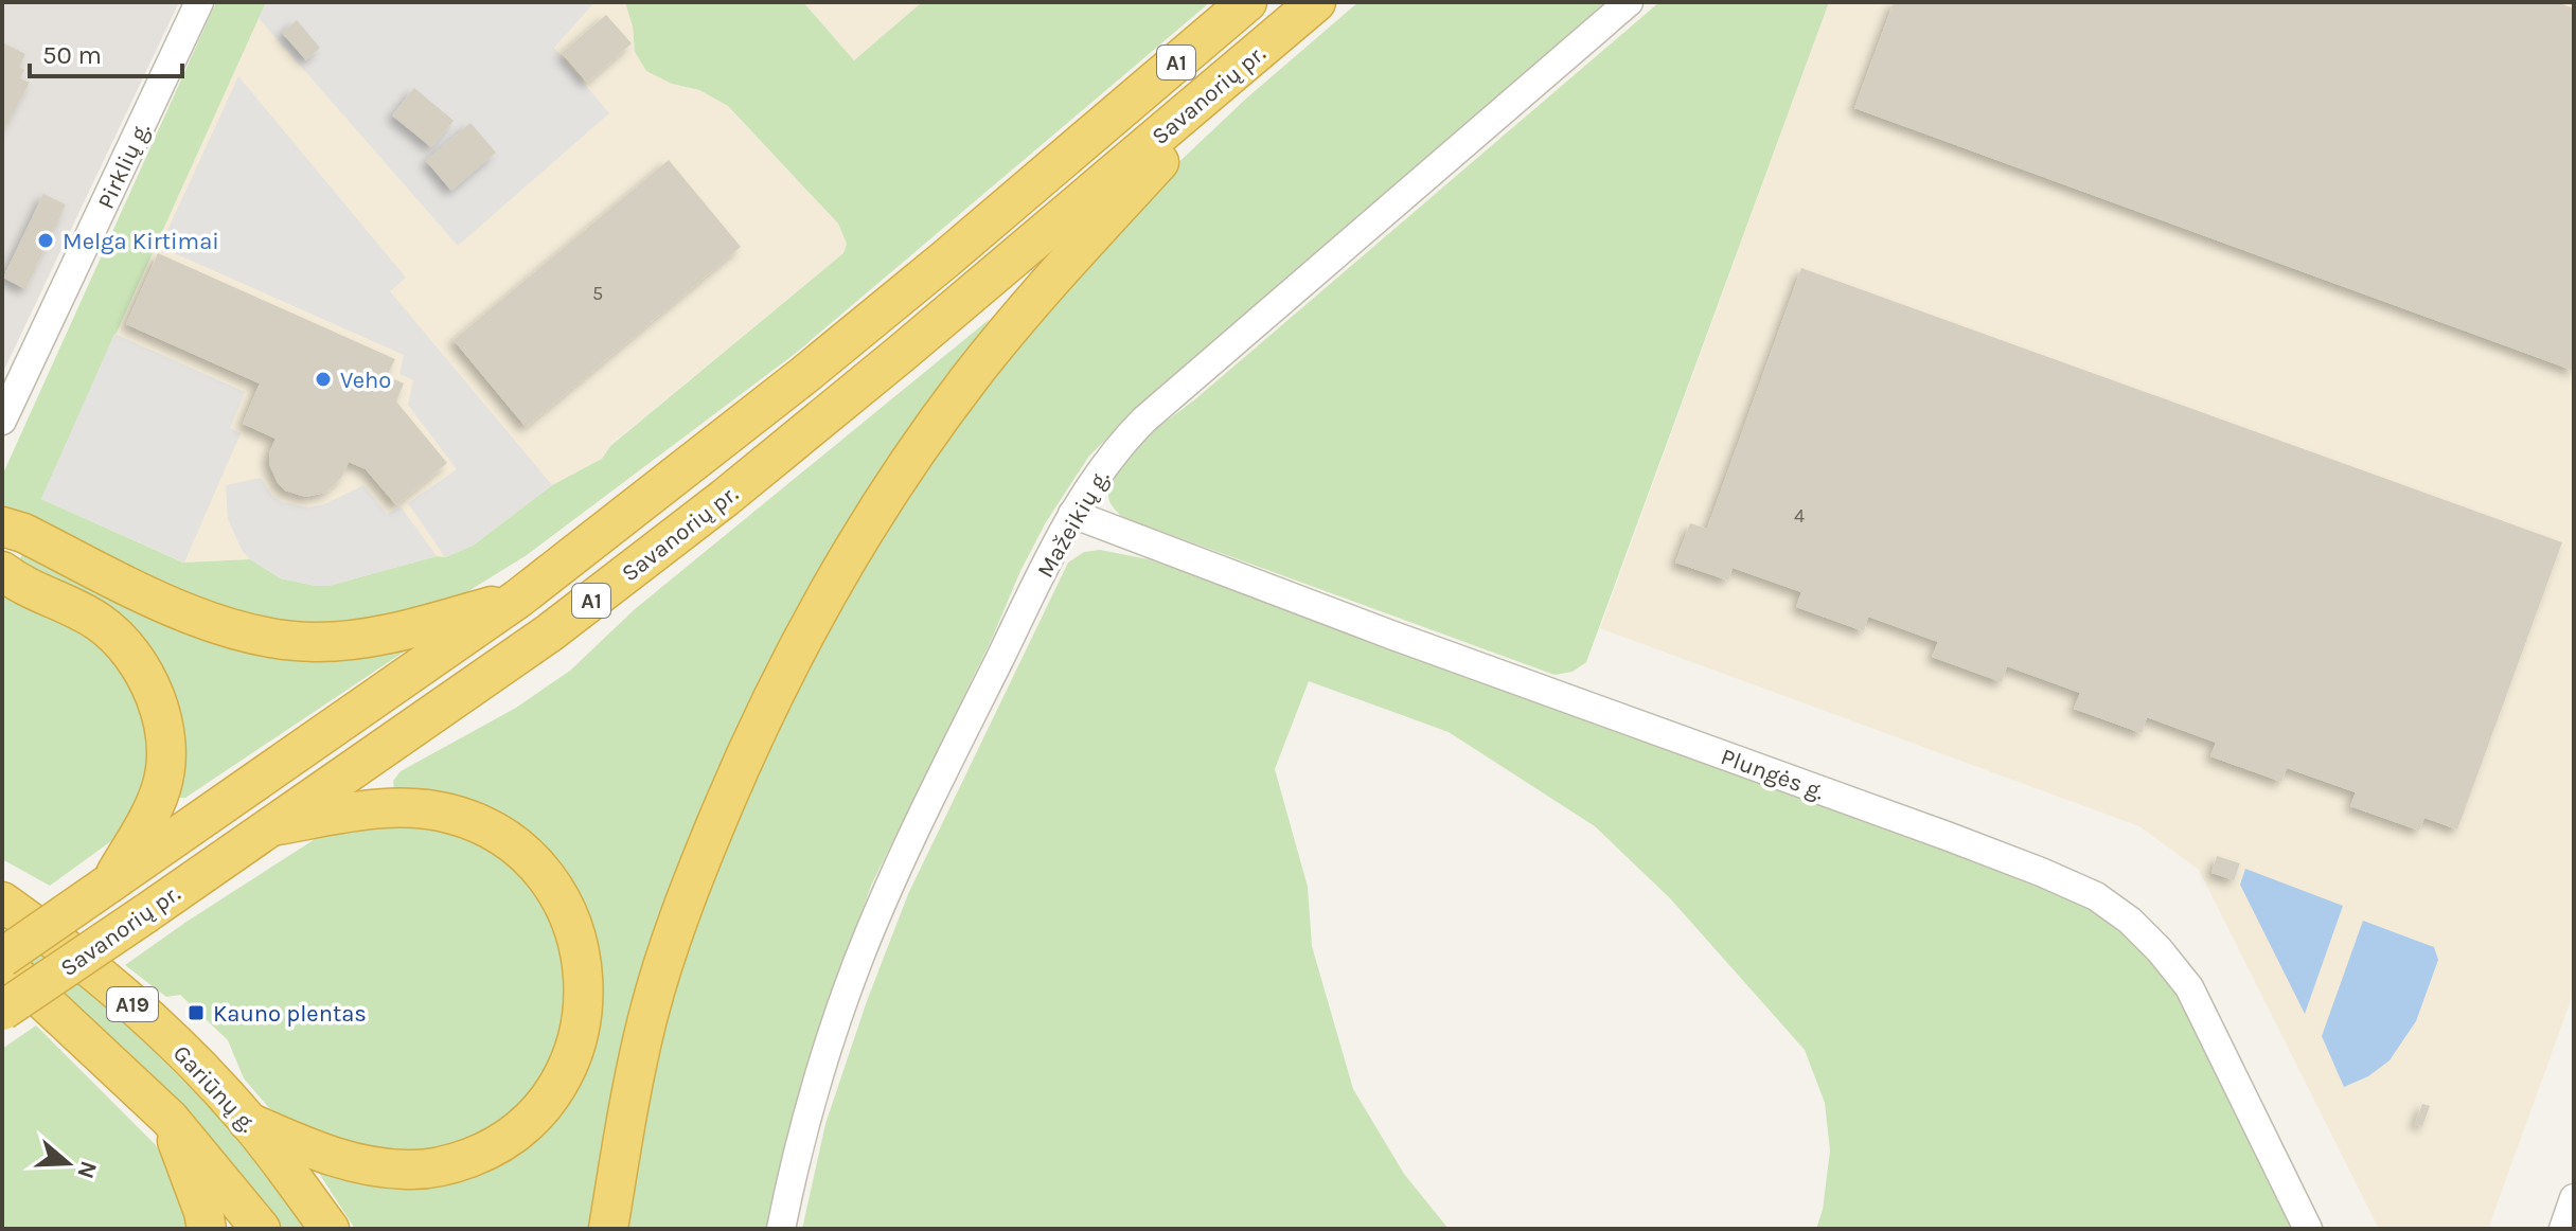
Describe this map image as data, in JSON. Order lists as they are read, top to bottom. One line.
{"streets":{"highway":["A1","Savanorių pr.","A19","Gariūnų g."],"street":["Pirklių g.","Mažeikių g.","Plungės g."]},"crossings":[["Mažeikių g.","Plungės g."]],"places":{"other":["Melga Kirtimai","Veho"],"transit":["Kauno plentas"]},"house_numbers":["5","4"],"scale_bar":"50 m","north":"right"}
